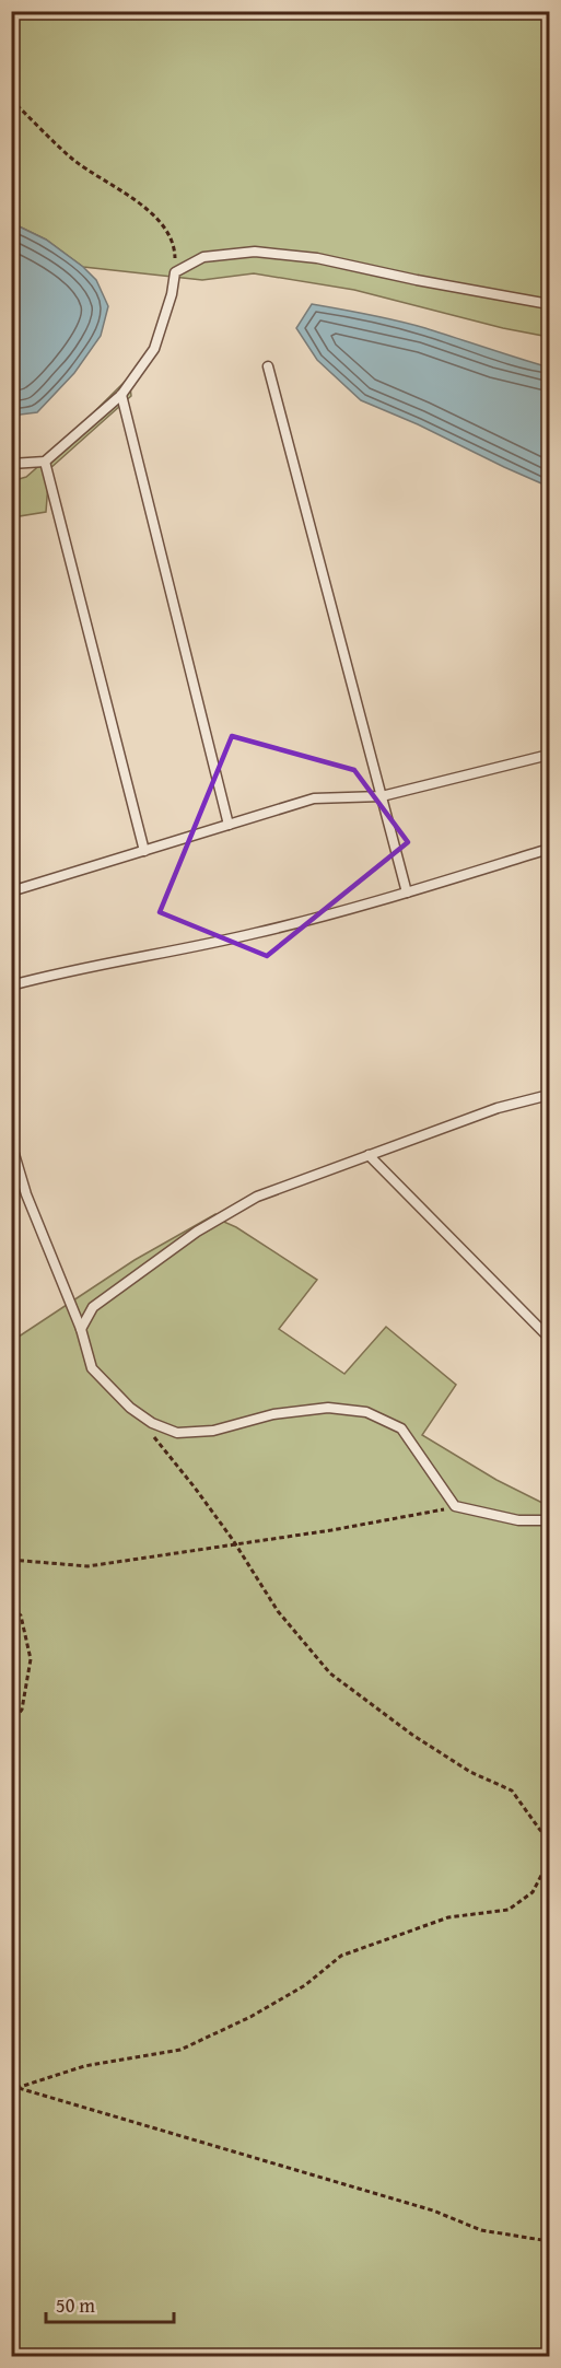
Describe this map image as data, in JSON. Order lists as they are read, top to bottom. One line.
{"scale_bar":"50 m"}
